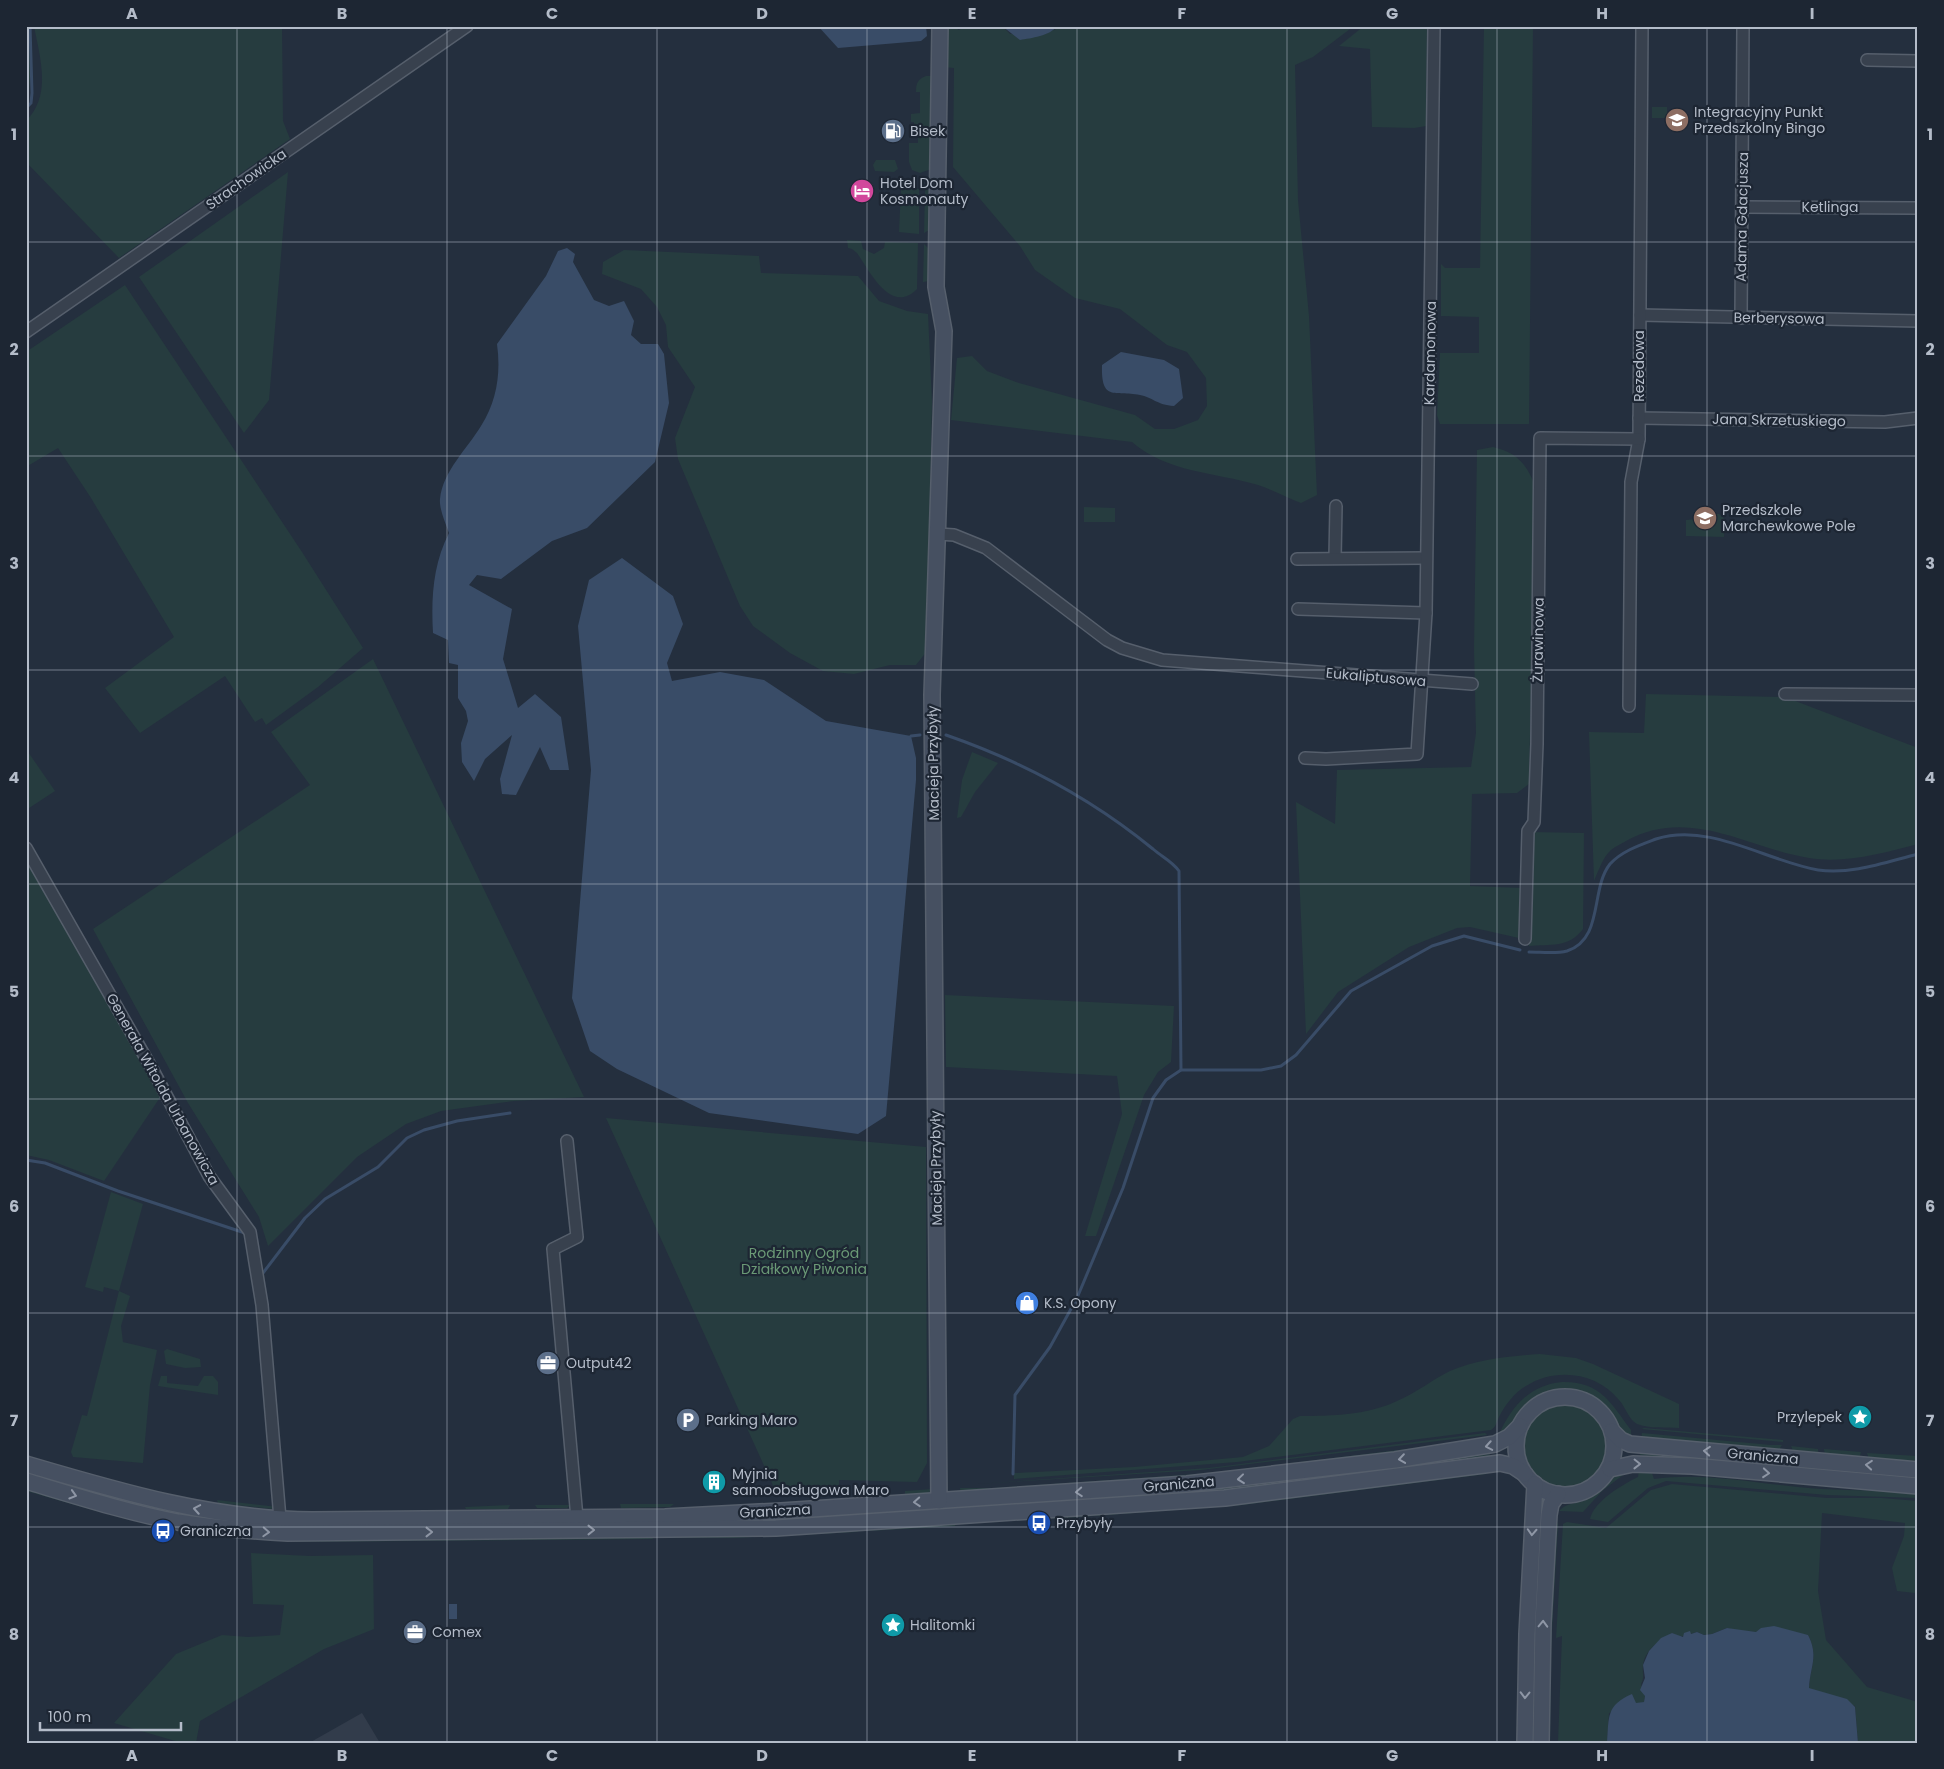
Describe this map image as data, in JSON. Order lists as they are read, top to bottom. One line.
{"streets":{"main road":["Macieja Przybyły","Graniczna"],"street":["Strachowicka","Ketlinga","Adama Gdacjusza","Berberysowa","Kardamonowa","Rezedowa","Jana Skrzetuskiego","Żurawinowa","Eukaliptusowa","Generała Witolda Urbanowicza"]},"crossings":[["Ketlinga","Adama Gdacjusza"],["Adama Gdacjusza","Berberysowa"],["Berberysowa","Rezedowa"],["Kardamonowa","Eukaliptusowa"],["Rezedowa","Jana Skrzetuskiego"],["Rezedowa","Żurawinowa"],["Eukaliptusowa","Macieja Przybyły"],["Macieja Przybyły","Graniczna"],["Generała Witolda Urbanowicza","Graniczna"]],"parks":["Rodzinny Ogród Działkowy Piwonia"],"places":{"school or university":["Integracyjny Punkt Przedszkolny Bingo","Przedszkole Marchewkowe Pole"],"fuel station":["Bisek"],"hotel":["Hotel Dom Kosmonauty"],"shop":["K.S. Opony"],"office":["Output42","Comex"],"place":["Przylepek","Halitomki"],"parking":["Parking Maro"],"building":["Myjnia samoobsługowa Maro"],"bus stop":["Przybyły","Graniczna"]},"scale_bar":"100 m","grid":{"columns":["A","B","C","D","E","F","G","H","I"],"rows":["1","2","3","4","5","6","7","8"]}}
